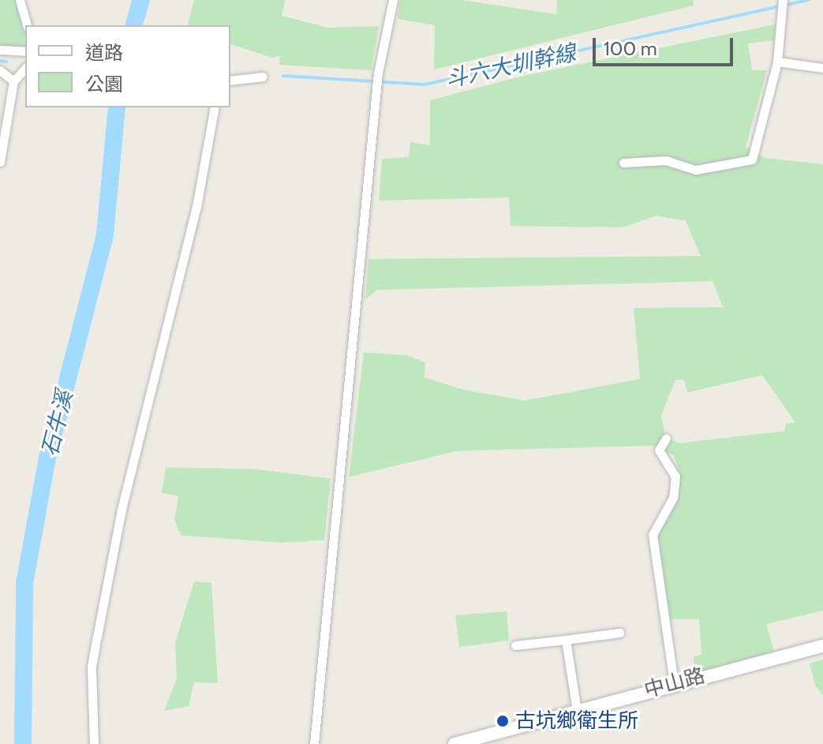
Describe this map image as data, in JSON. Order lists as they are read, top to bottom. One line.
{"streets":{"main road":["中山路"]},"water":["斗六大圳幹線","石牛溪"],"places":["古坑鄉衛生所"],"legend":["道路","公園"],"scale_bar":"100 m"}
